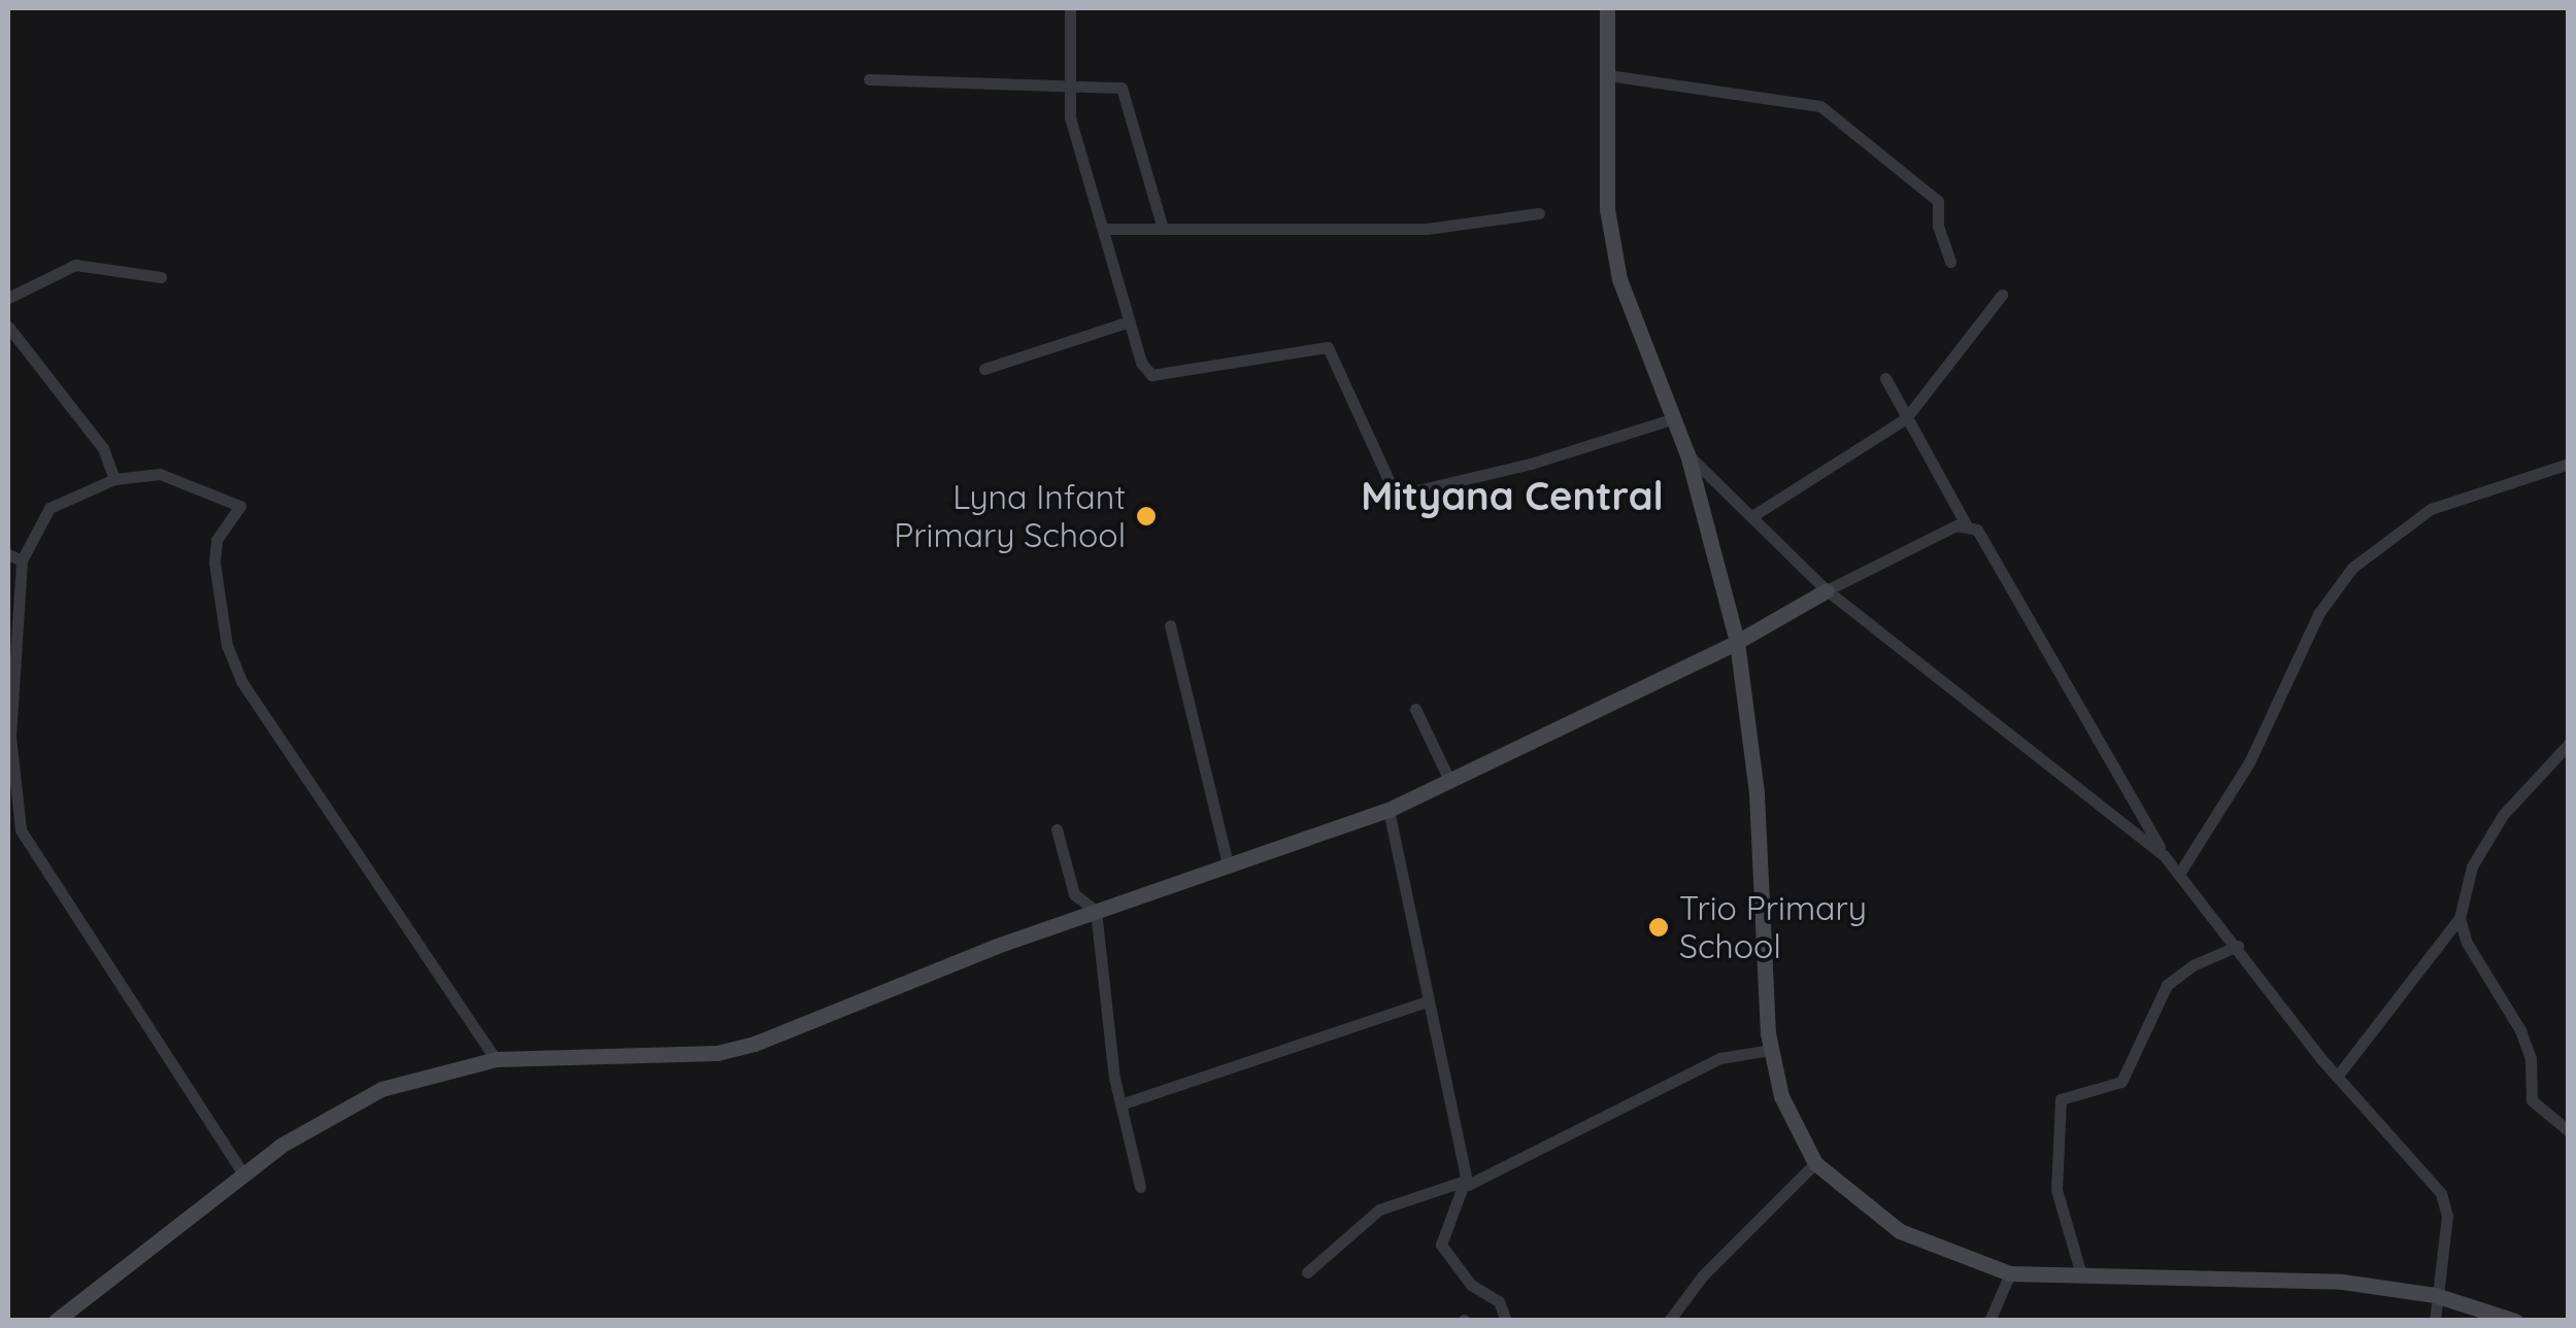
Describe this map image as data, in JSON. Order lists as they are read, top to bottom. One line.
{"districts":["Mityana Central"],"places":["Lyna Infant Primary School","Trio Primary School"]}
